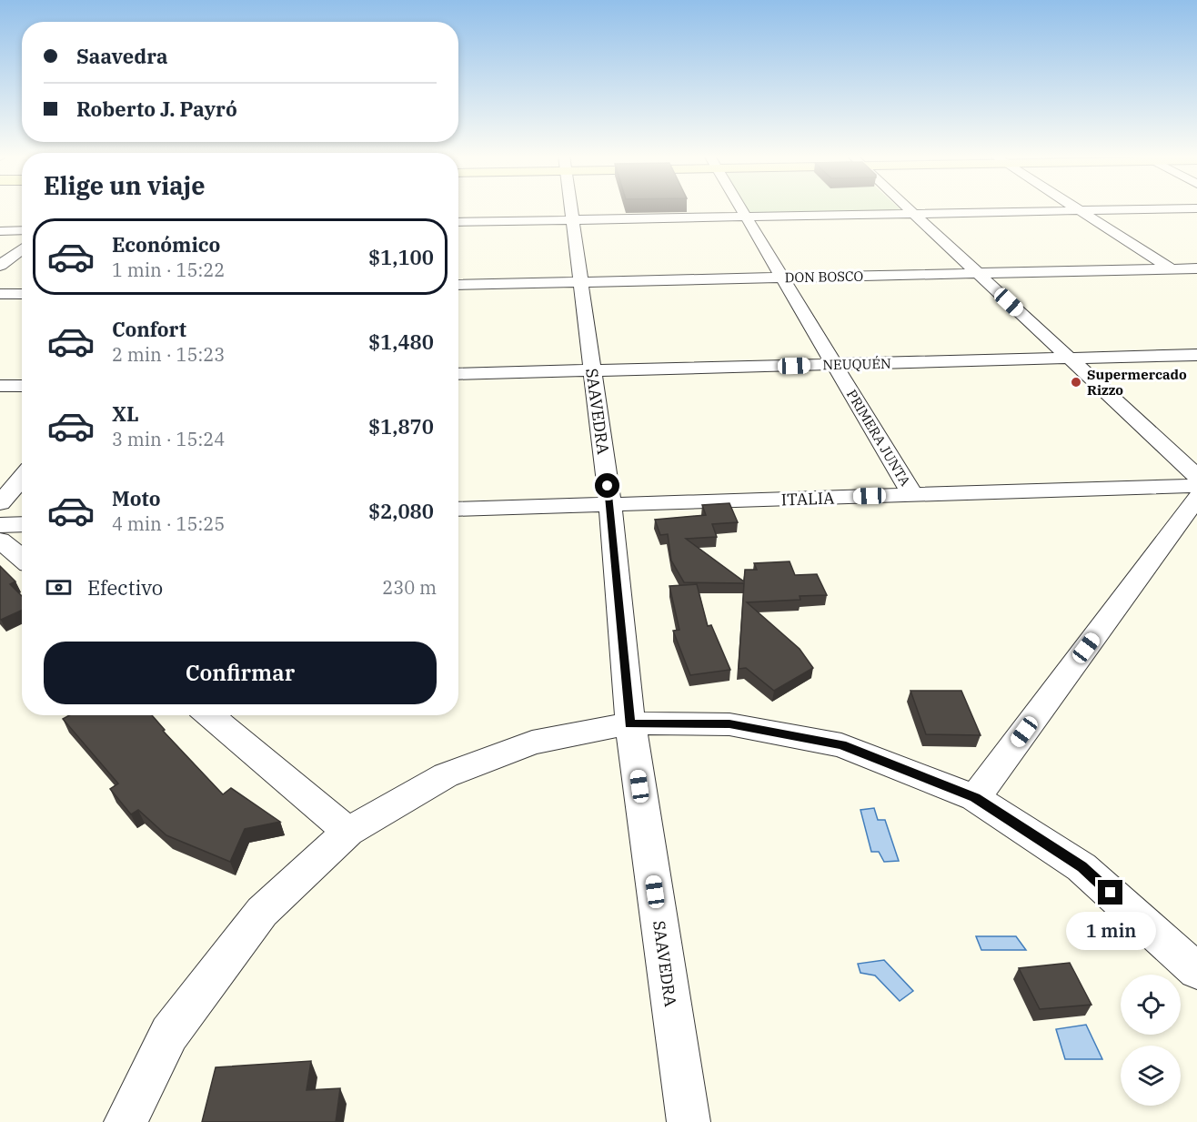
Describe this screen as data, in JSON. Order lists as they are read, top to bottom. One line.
{"streets":{"street":["DON BOSCO","NEUQUÉN","SAAVEDRA","PRIMERA JUNTA","ITALIA"]},"crossings":[["DON BOSCO","SAAVEDRA"],["DON BOSCO","PRIMERA JUNTA"],["NEUQUÉN","SAAVEDRA"],["NEUQUÉN","PRIMERA JUNTA"],["SAAVEDRA","ITALIA"],["PRIMERA JUNTA","ITALIA"]],"places":["Supermercado Rizzo"],"page":{"banner":["Saavedra","Roberto J. Payró"],"heading":"Elige un viaje","list":[{"name":"Económico","note":"1 min · 15:22","value":"$1,100"},{"name":"Confort","note":"2 min · 15:23","value":"$1,480"},{"name":"XL","note":"3 min · 15:24","value":"$1,870"},{"name":"Moto","note":"4 min · 15:25","value":"$2,080"}],"pay":["Efectivo","230 m"],"buttons":"Confirmar","bubble":"1 min"}}
